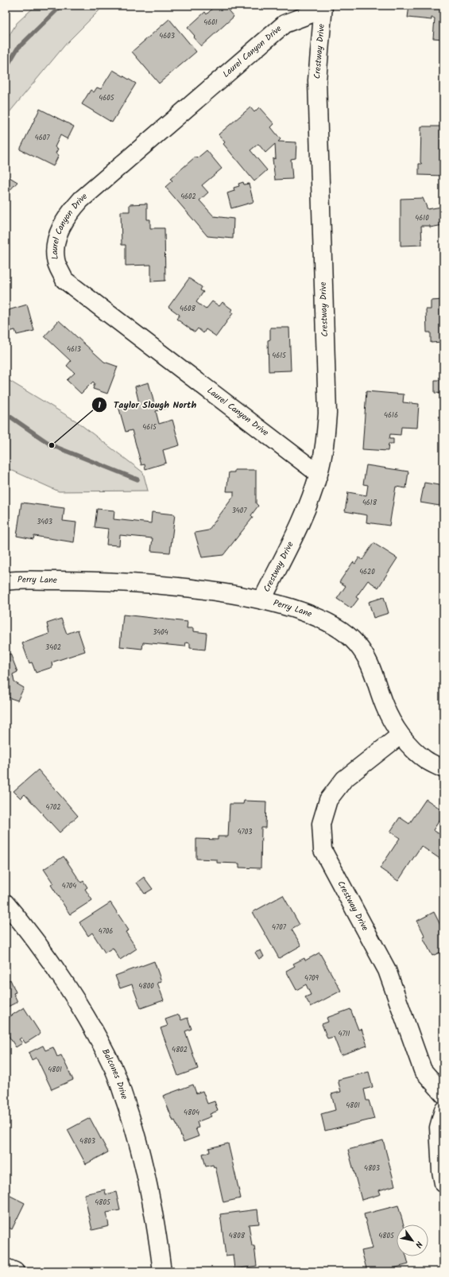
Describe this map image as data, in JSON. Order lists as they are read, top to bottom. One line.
{"streets":{"street":["Laurel Canyon Drive","Crestway Drive","Perry Lane","Balcones Drive"]},"crossings":[["Laurel Canyon Drive","Crestway Drive"],["Crestway Drive","Perry Lane"]],"places":["Taylor Slough North"],"house_numbers":["4601","4603","4605","4607","4602","4610","4608","4613","4615","4616","4615","4618","3407","3403","4620","3404","3402","4702","4703","4704","4707","4706","4709","4800","4711","4802","4801","4801","4804","4803","4803","4805","4808","4805"],"north":"bottom right"}
